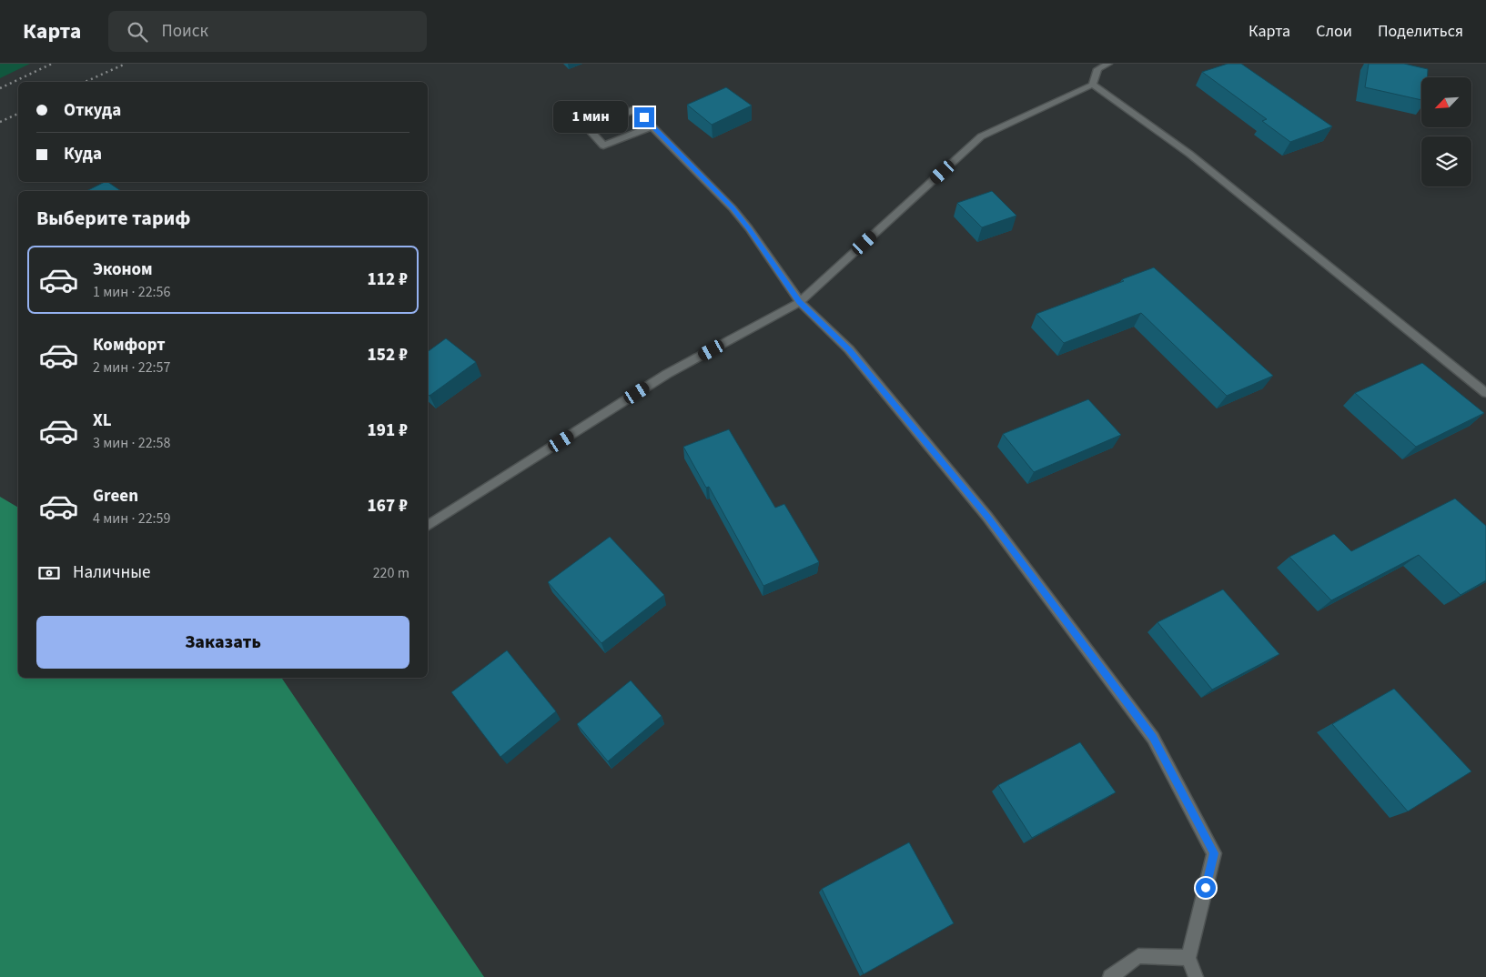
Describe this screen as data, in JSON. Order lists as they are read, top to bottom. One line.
{"north":"bottom left","page":{"header":"Карта","search":"Поиск","nav":["Карта","Слои","Поделиться"],"banner":["Откуда","Куда"],"bubble":"1 мин","heading":"Выберите тариф","list":[{"name":"Эконом","note":"1 мин · 22:56","value":"112 ₽"},{"name":"Комфорт","note":"2 мин · 22:57","value":"152 ₽"},{"name":"XL","note":"3 мин · 22:58","value":"191 ₽"},{"name":"Green","note":"4 мин · 22:59","value":"167 ₽"}],"pay":["Наличные","220 m"],"buttons":"Заказать"}}
